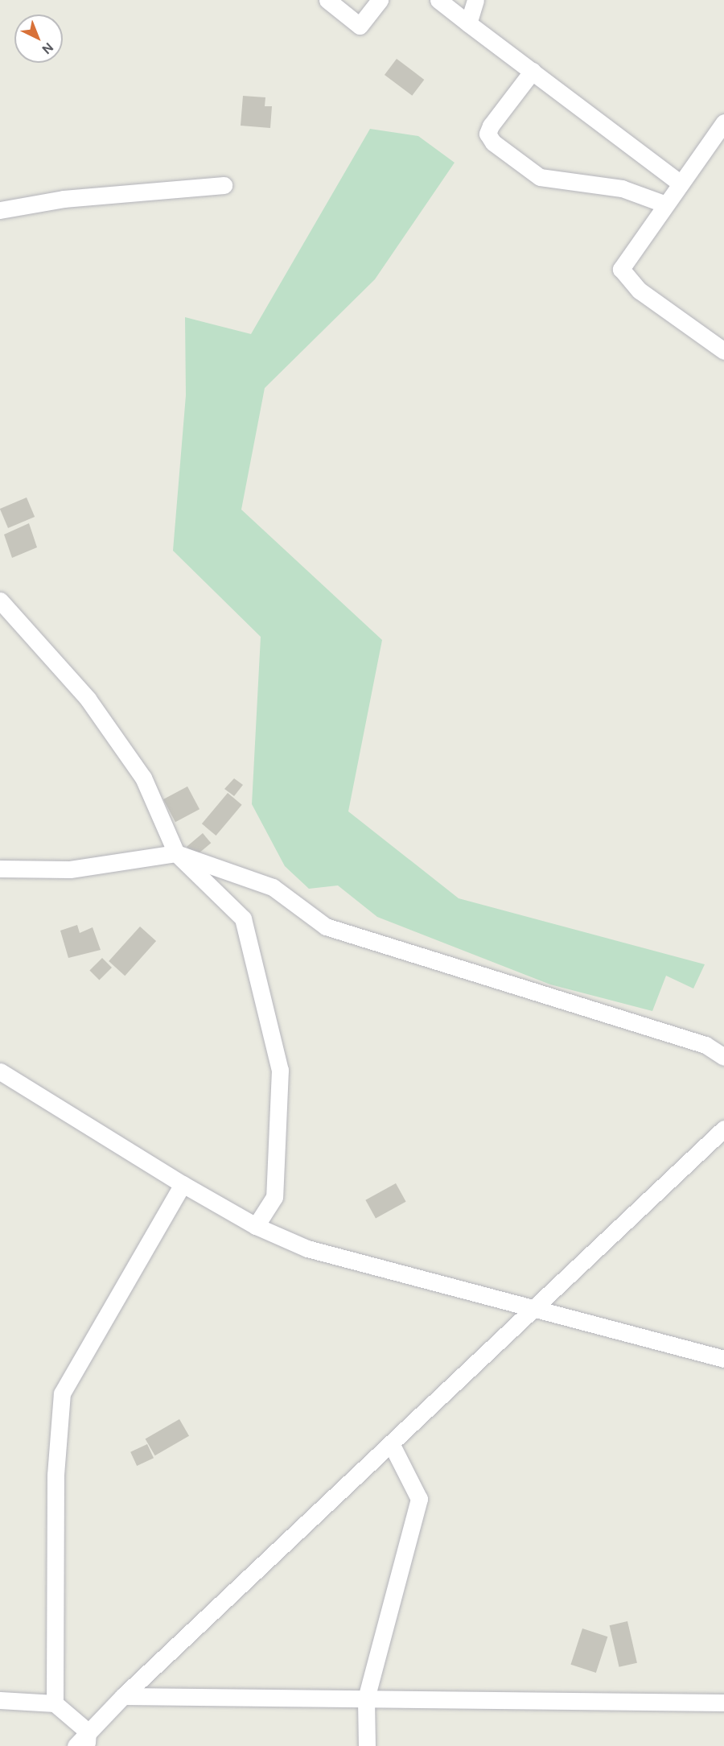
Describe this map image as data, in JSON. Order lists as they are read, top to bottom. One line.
{"north":"bottom right"}
